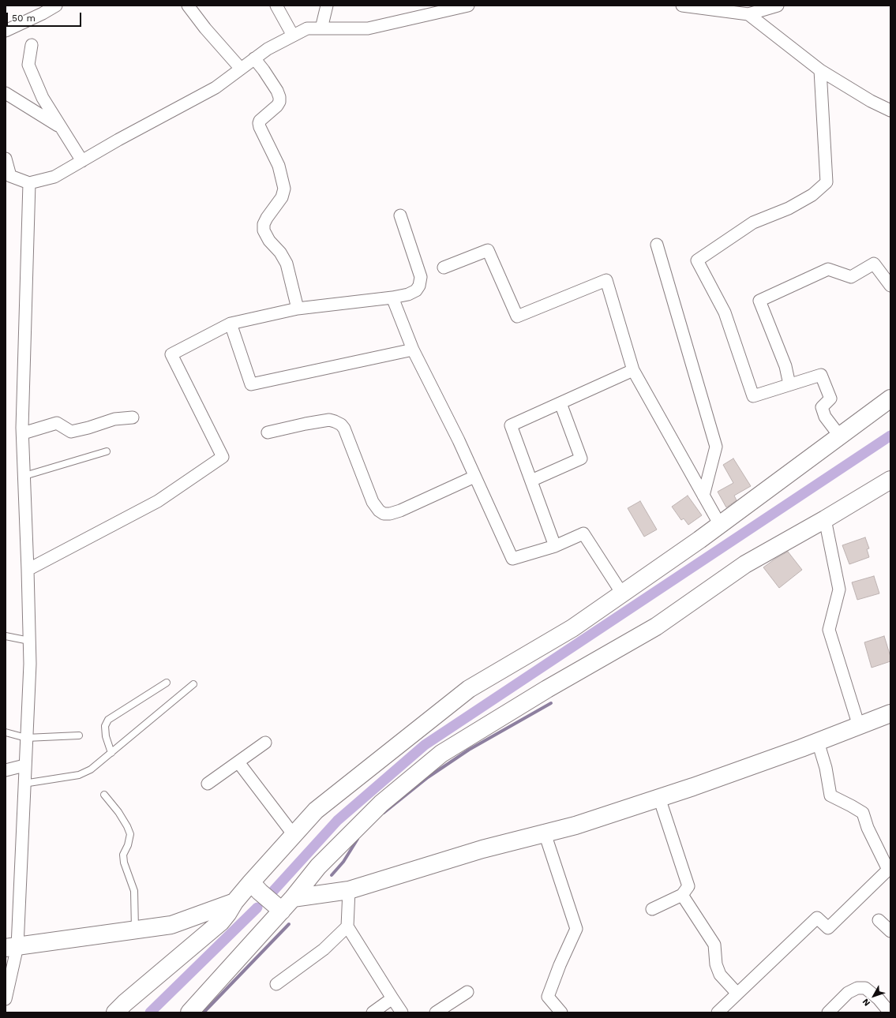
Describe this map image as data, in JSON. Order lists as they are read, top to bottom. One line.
{"scale_bar":"50 m","north":"bottom left"}
